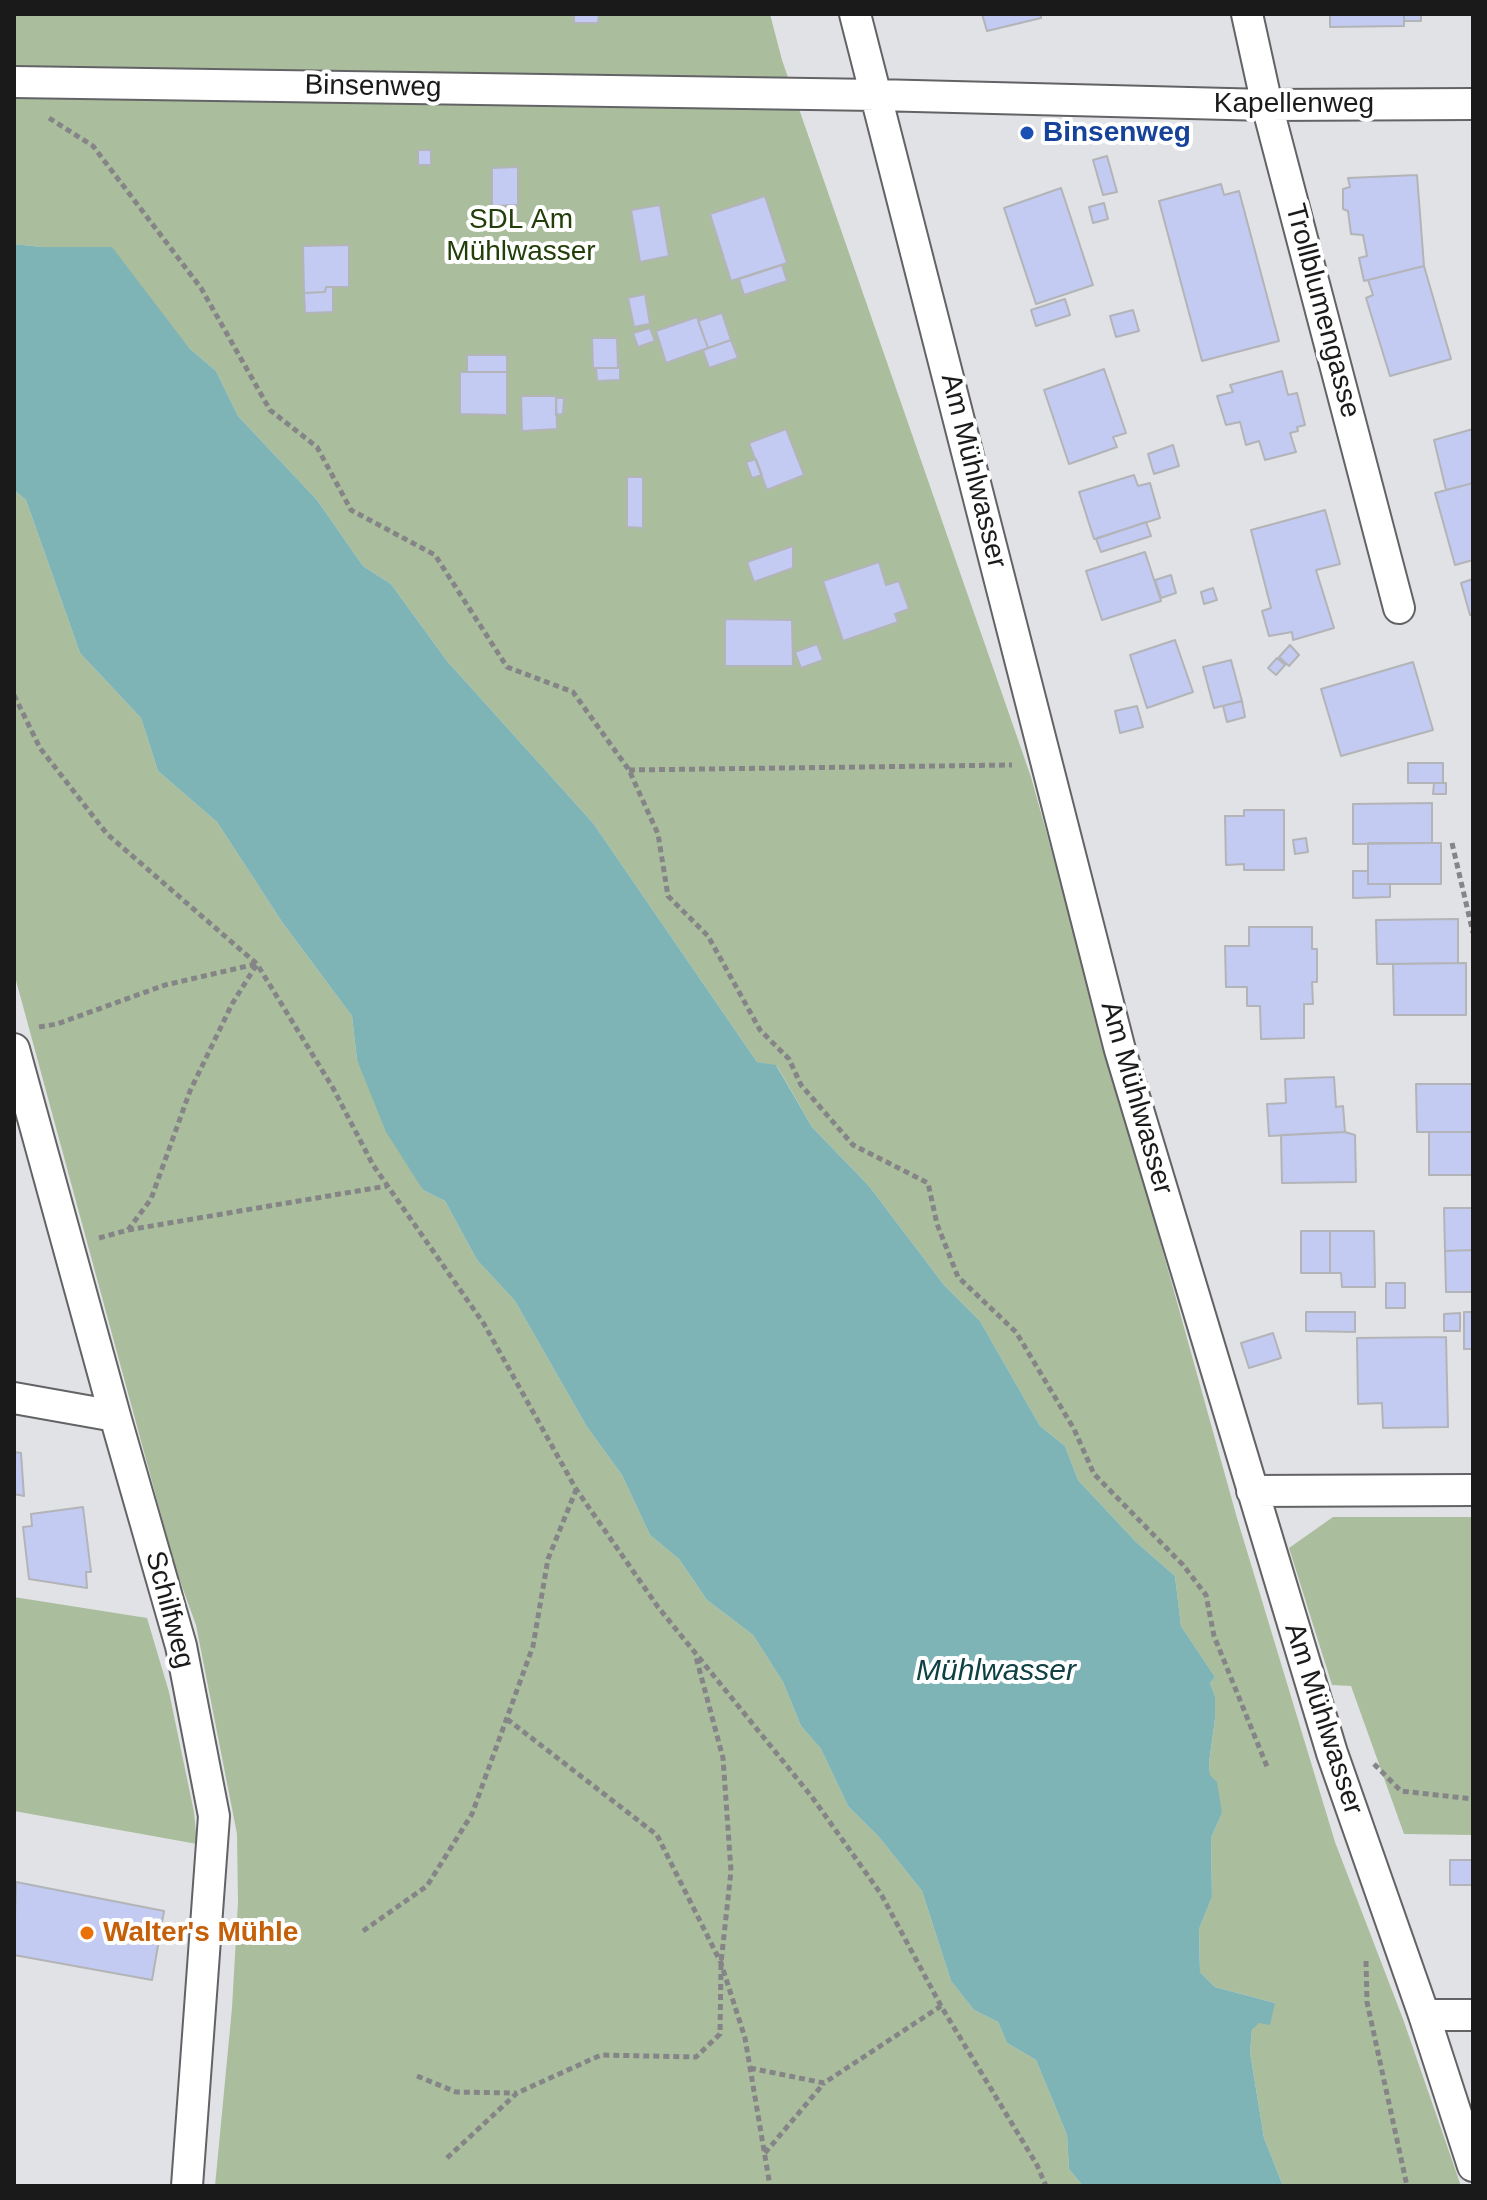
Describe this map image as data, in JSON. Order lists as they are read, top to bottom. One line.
{"streets":{"street":["Binsenweg","Kapellenweg","Trollblumengasse","Am Mühlwasser","Schilfweg"]},"crossings":[["Binsenweg","Kapellenweg"],["Binsenweg","Am Mühlwasser"],["Kapellenweg","Trollblumengasse"],["Kapellenweg","Am Mühlwasser"]],"water":["Mühlwasser"],"parks":["SDL Am Mühlwasser"],"places":["Binsenweg","Walter's Mühle"]}
